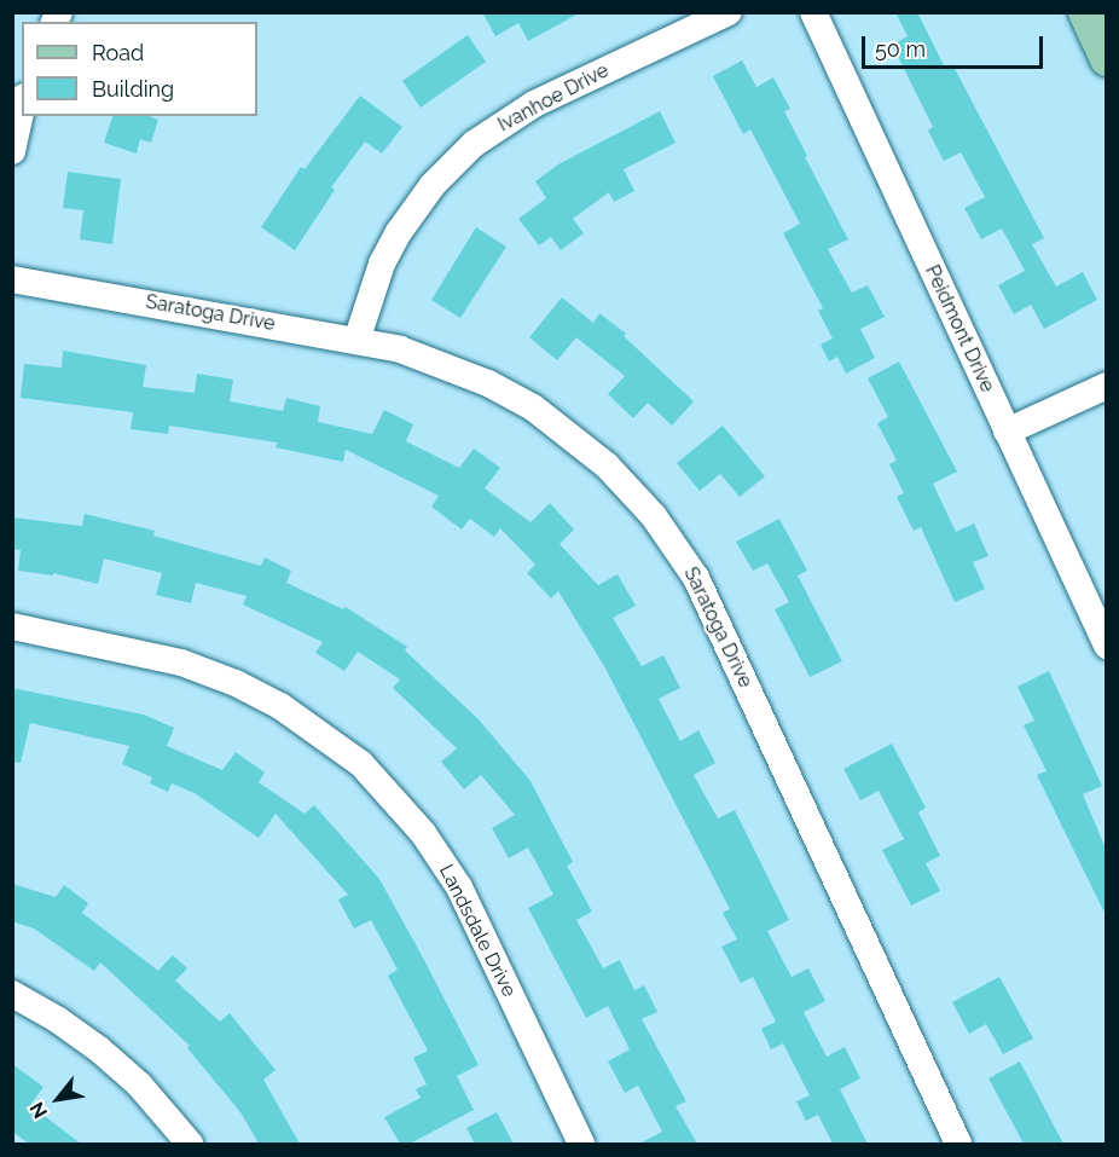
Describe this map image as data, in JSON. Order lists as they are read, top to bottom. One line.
{"streets":{"street":["Ivanhoe Drive","Saratoga Drive","Peidmont Drive","Landsdale Drive"]},"crossings":[["Ivanhoe Drive","Saratoga Drive"]],"legend":["Road","Building"],"scale_bar":"50 m","north":"bottom left"}
